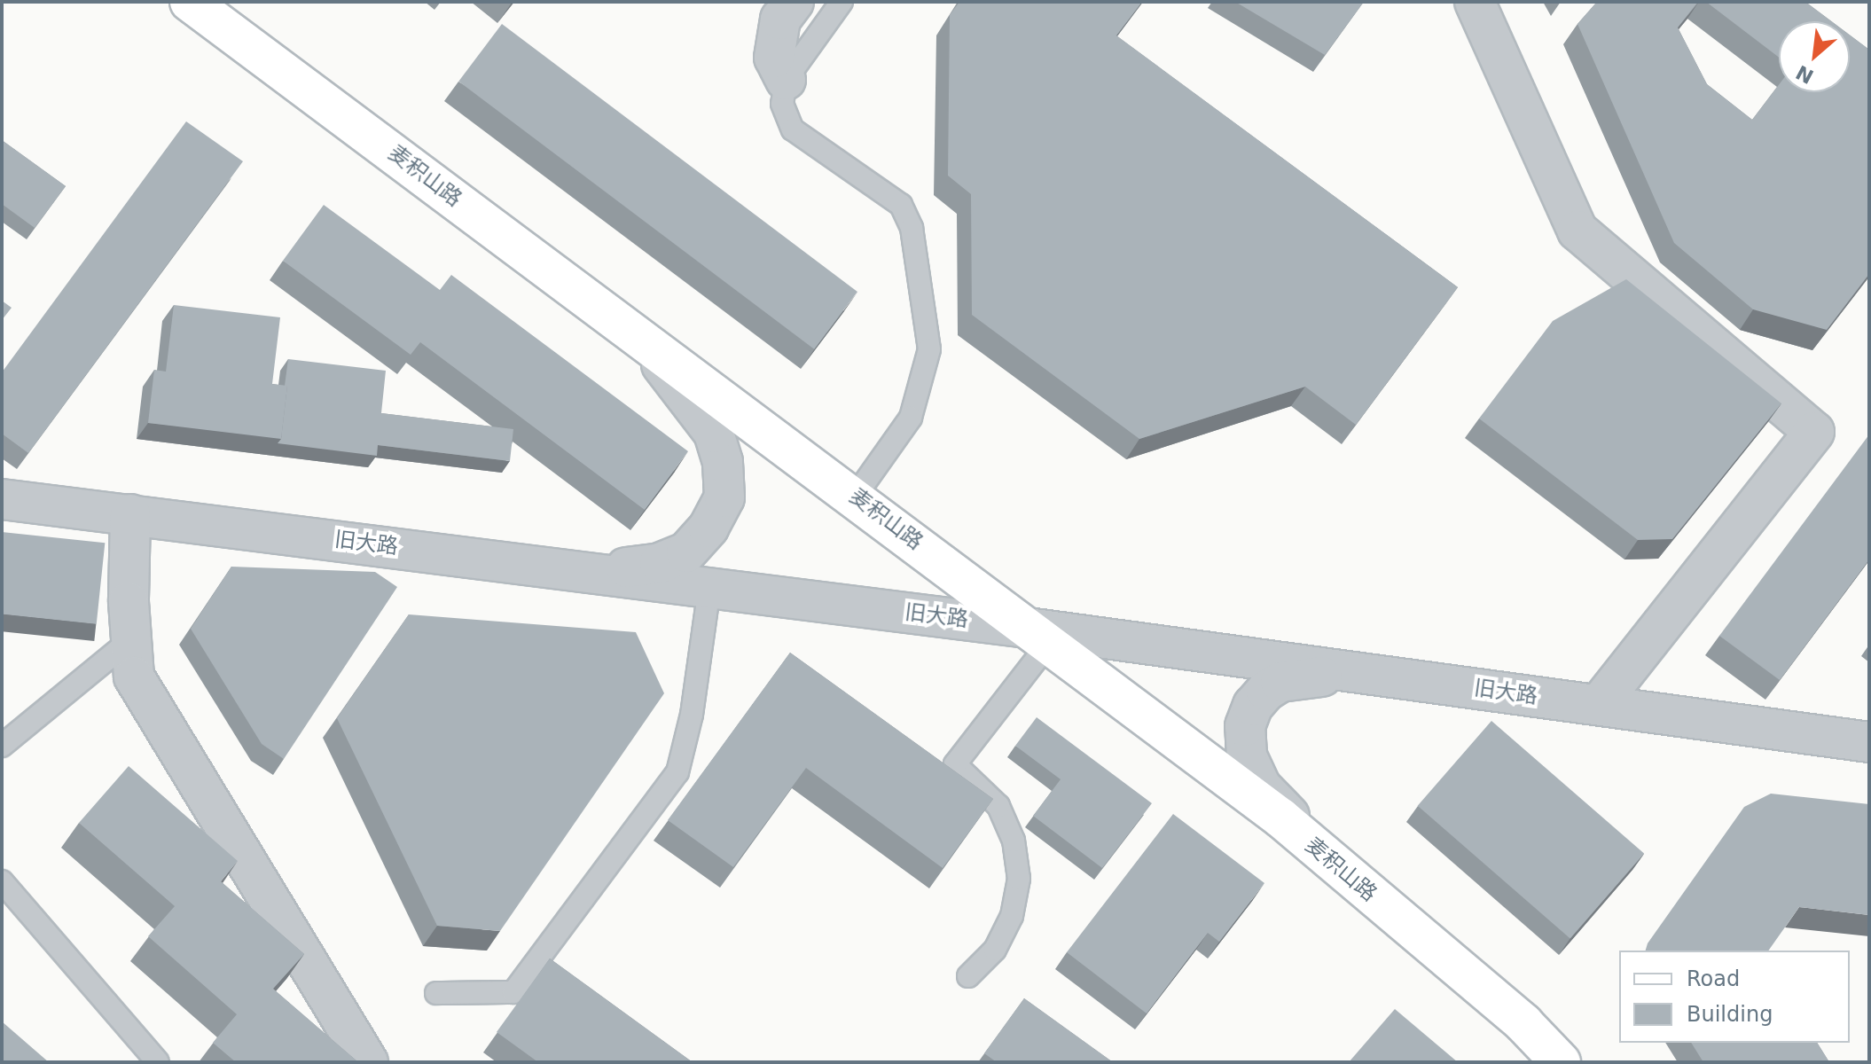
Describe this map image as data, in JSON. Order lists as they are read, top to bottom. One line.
{"streets":{"street":["麦积山路","旧大路"]},"crossings":[["麦积山路","旧大路"]],"legend":["Road","Building"],"north":"bottom left"}
